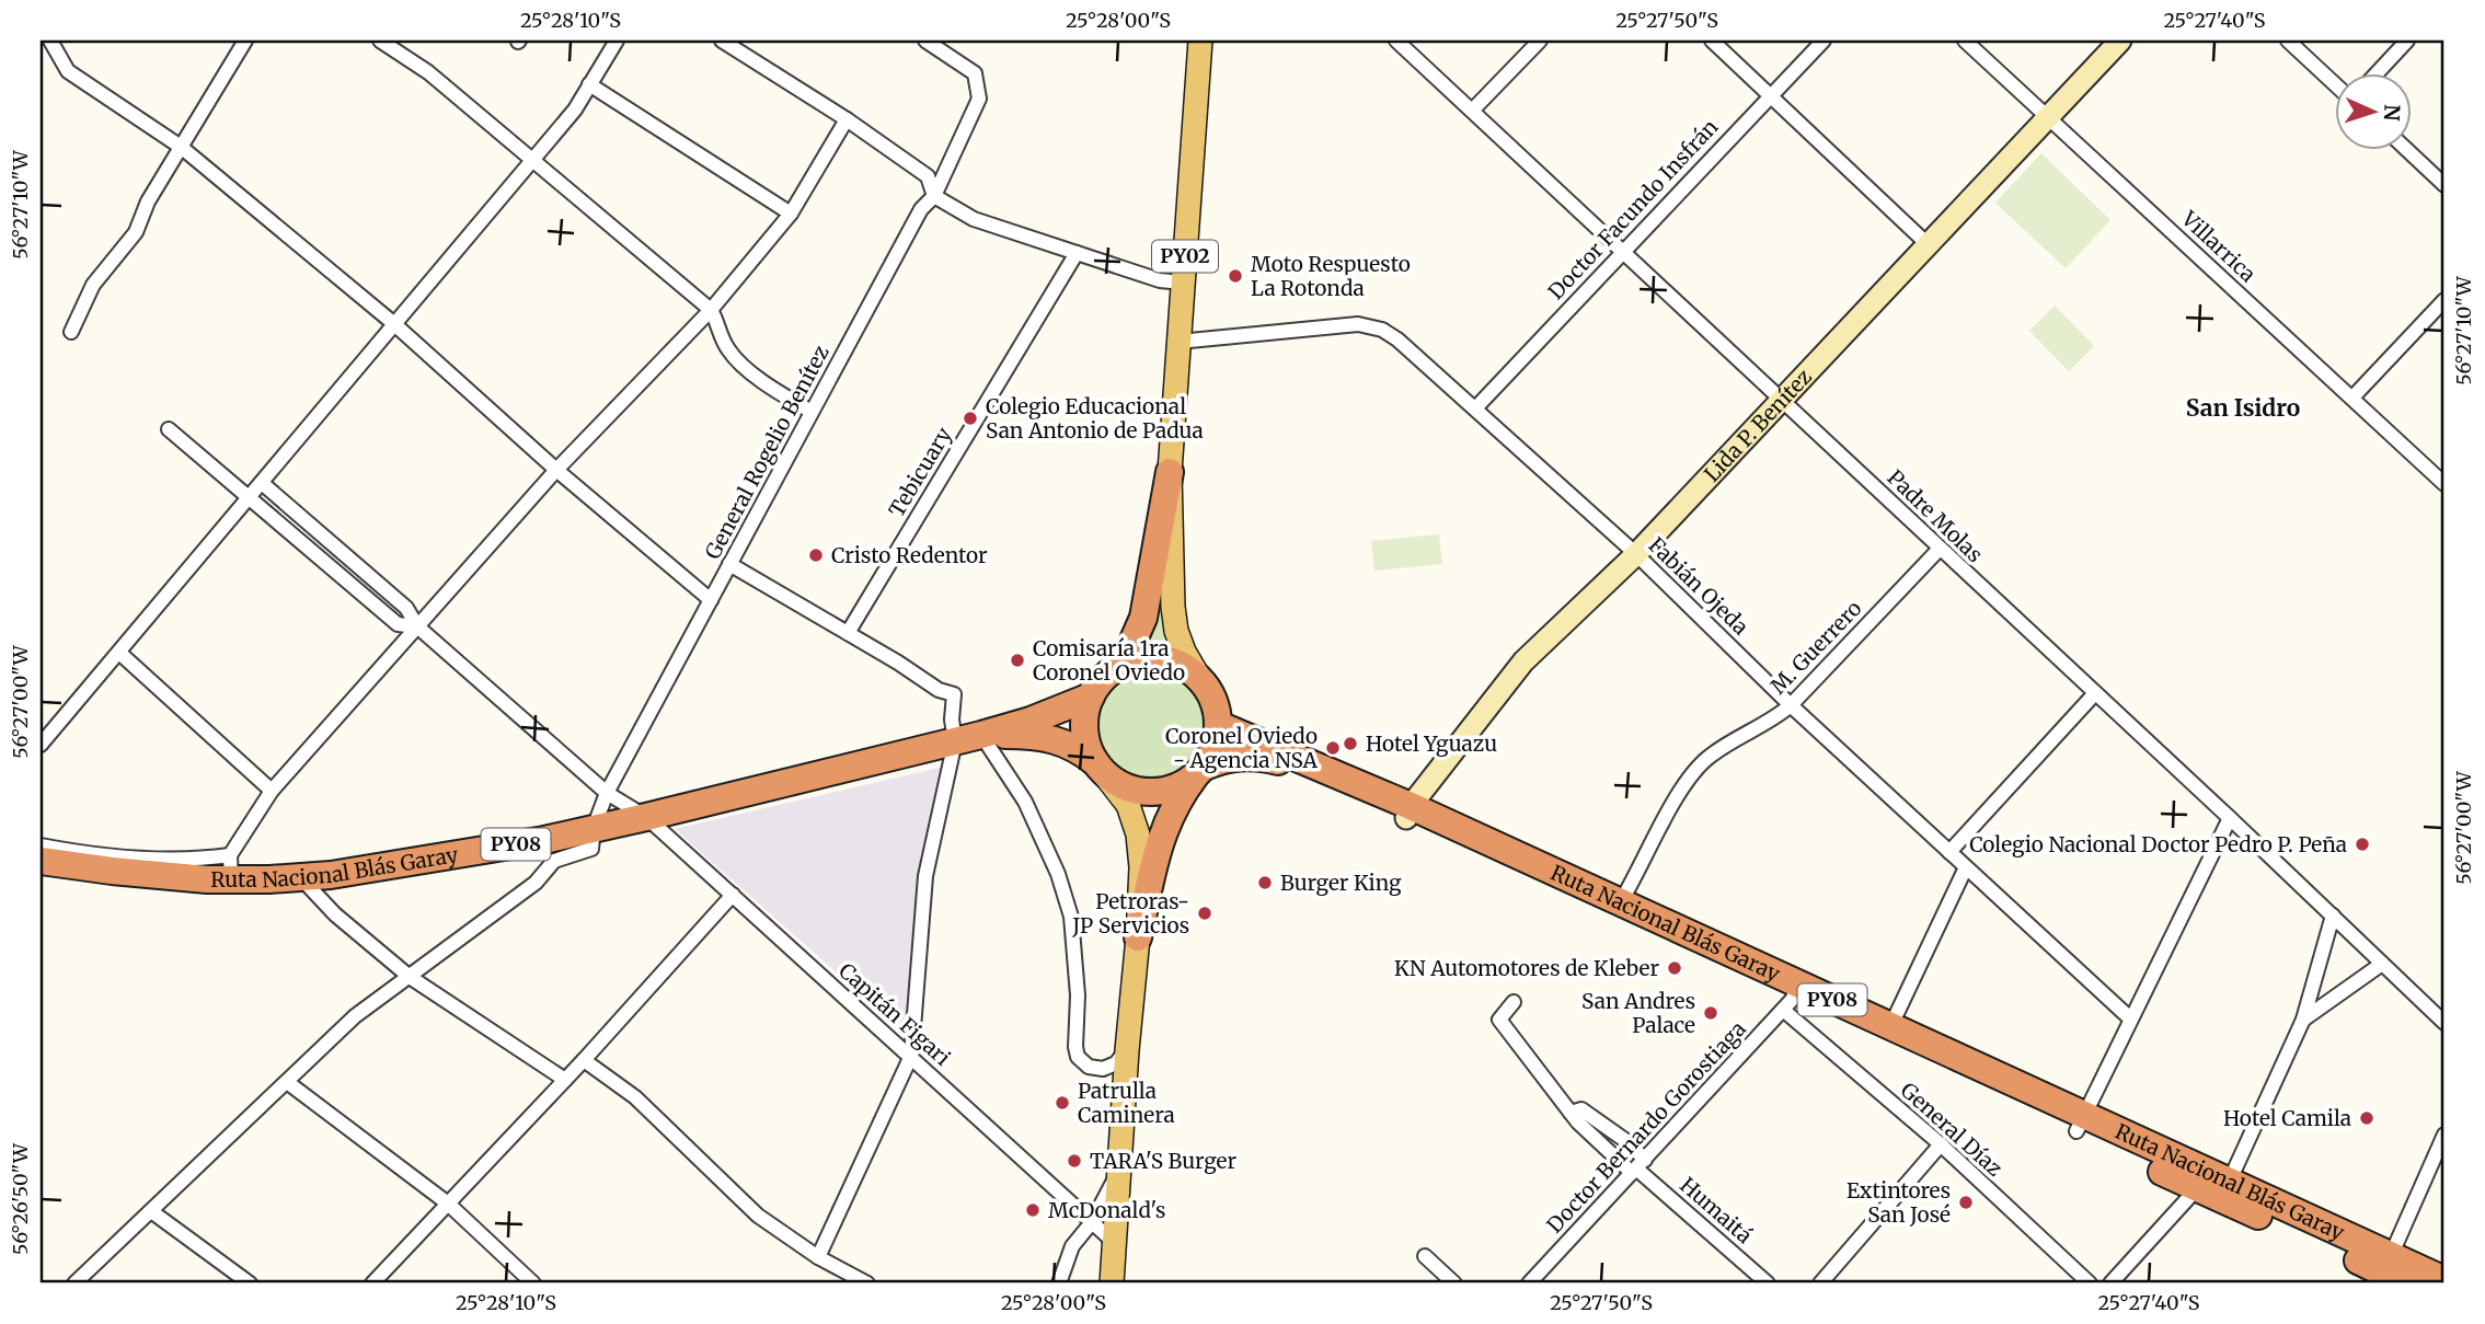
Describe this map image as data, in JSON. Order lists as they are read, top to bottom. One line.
{"streets":{"highway":["PY02","PY08","Ruta Nacional Blás Garay"],"street":["Doctor Facundo Insfrán","Villarrica","Lida P. Benítez","General Rogelio Benítez","Tebicuary","Padre Molas","Fabián Ojeda","M. Guerrero","Capitán Figari","Doctor Bernardo Gorostiaga","General Díaz","Humaitá"]},"crossings":[["Doctor Facundo Insfrán","Padre Molas"],["Doctor Facundo Insfrán","Fabián Ojeda"],["Villarrica","Lida P. Benítez"],["PY02","Fabián Ojeda"],["PY02","Ruta Nacional Blás Garay"],["Lida P. Benítez","Padre Molas"],["Lida P. Benítez","Fabián Ojeda"],["Lida P. Benítez","Ruta Nacional Blás Garay"],["General Rogelio Benítez","Ruta Nacional Blás Garay"],["General Rogelio Benítez","Capitán Figari"],["Padre Molas","M. Guerrero"],["Fabián Ojeda","M. Guerrero"],["M. Guerrero","Ruta Nacional Blás Garay"],["Ruta Nacional Blás Garay","Capitán Figari"],["Ruta Nacional Blás Garay","Doctor Bernardo Gorostiaga"],["Ruta Nacional Blás Garay","General Díaz"],["Doctor Bernardo Gorostiaga","General Díaz"],["Doctor Bernardo Gorostiaga","Humaitá"]],"districts":["San Isidro"],"places":["Moto Respuesto La Rotonda","Colegio Educacional San Antonio de Padua","Cristo Redentor","Comisaría 1ra Coronel Oviedo","Hotel Yguazu","Coronel Oviedo - Agencia NSA","Colegio Nacional Doctor Pedro P. Peña","Burger King","Petroras- JP Servicios","KN Automotores de Kleber","San Andres Palace","Patrulla Caminera","Hotel Camila","TARA'S Burger","Extintores San José","McDonald's"],"north":"right","coordinates":["25°28'10\"S","25°28'00\"S","25°27'50\"S","25°27'40\"S","56°27'10\"W","56°27'00\"W","56°26'50\"W"]}
